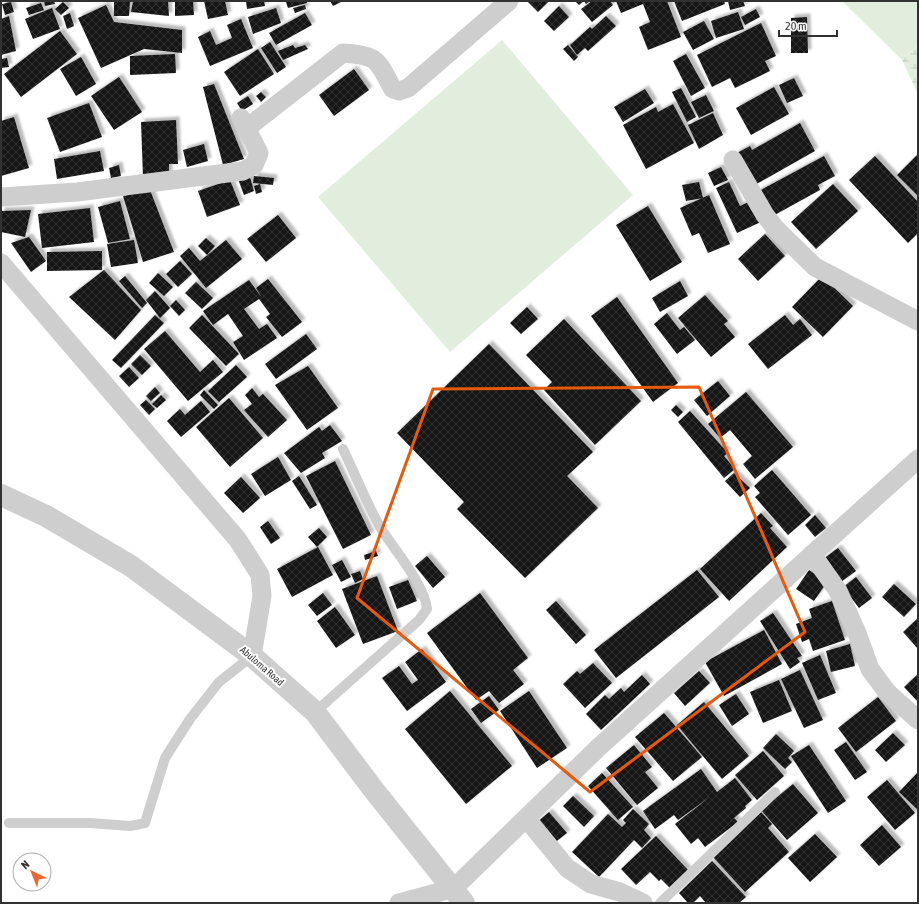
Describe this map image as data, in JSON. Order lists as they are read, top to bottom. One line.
{"streets":{"street":["Abuloma Road"]},"scale_bar":"20 m","north":"top left"}
